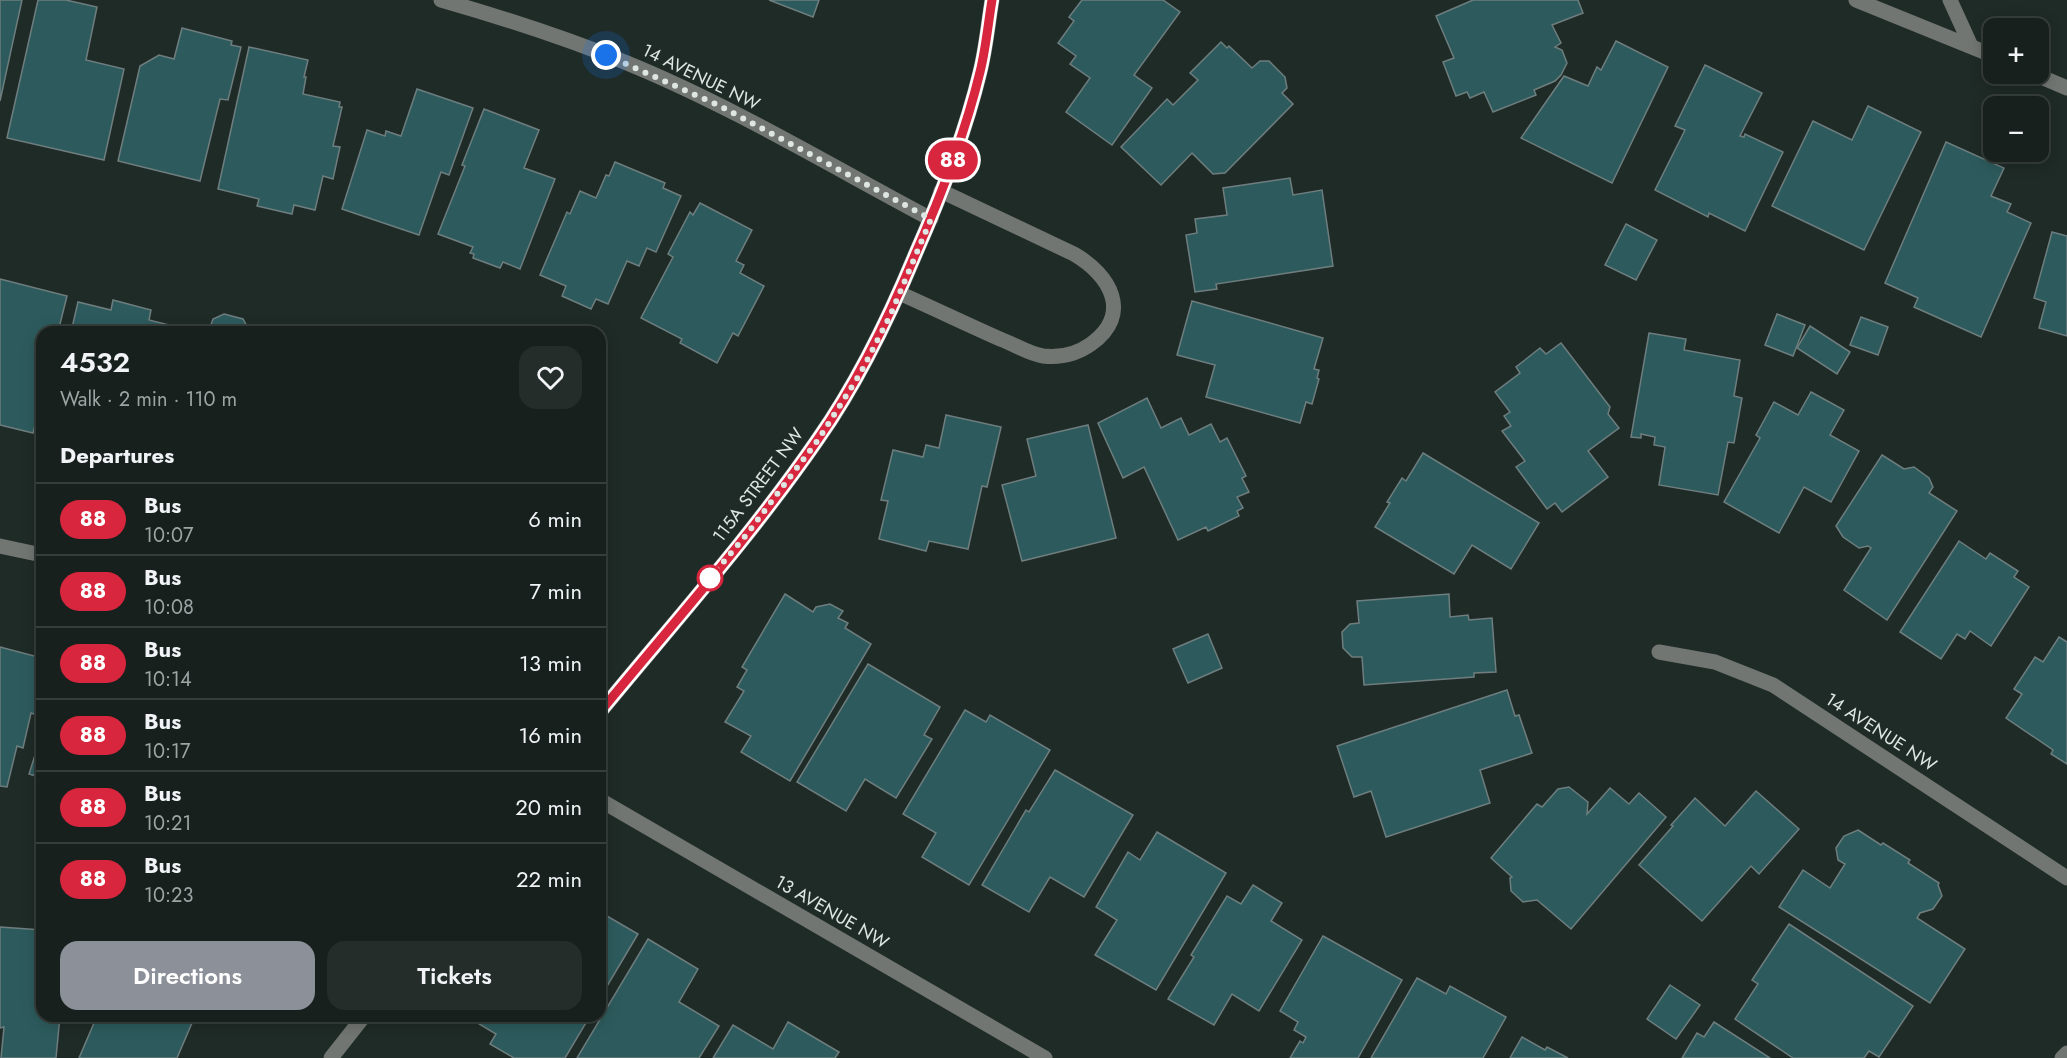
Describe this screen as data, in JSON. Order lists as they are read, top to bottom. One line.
{"streets":{"street":["14 AVENUE NW","115A STREET NW","13 AVENUE NW"]},"crossings":[["14 AVENUE NW","115A STREET NW"]],"lines":["bus line 88"],"page":{"on_map":"88","map_buttons":["+","−"],"heading":[["4532","Walk · 2 min · 110 m"],"Departures"],"list":[{"mark":"88","name":"Bus","note":"10:07","value":"6 min"},{"mark":"88","name":"Bus","note":"10:08","value":"7 min"},{"mark":"88","name":"Bus","note":"10:14","value":"13 min"},{"mark":"88","name":"Bus","note":"10:17","value":"16 min"},{"mark":"88","name":"Bus","note":"10:21","value":"20 min"},{"mark":"88","name":"Bus","note":"10:23","value":"22 min"}],"buttons":["Directions","Tickets"]}}
